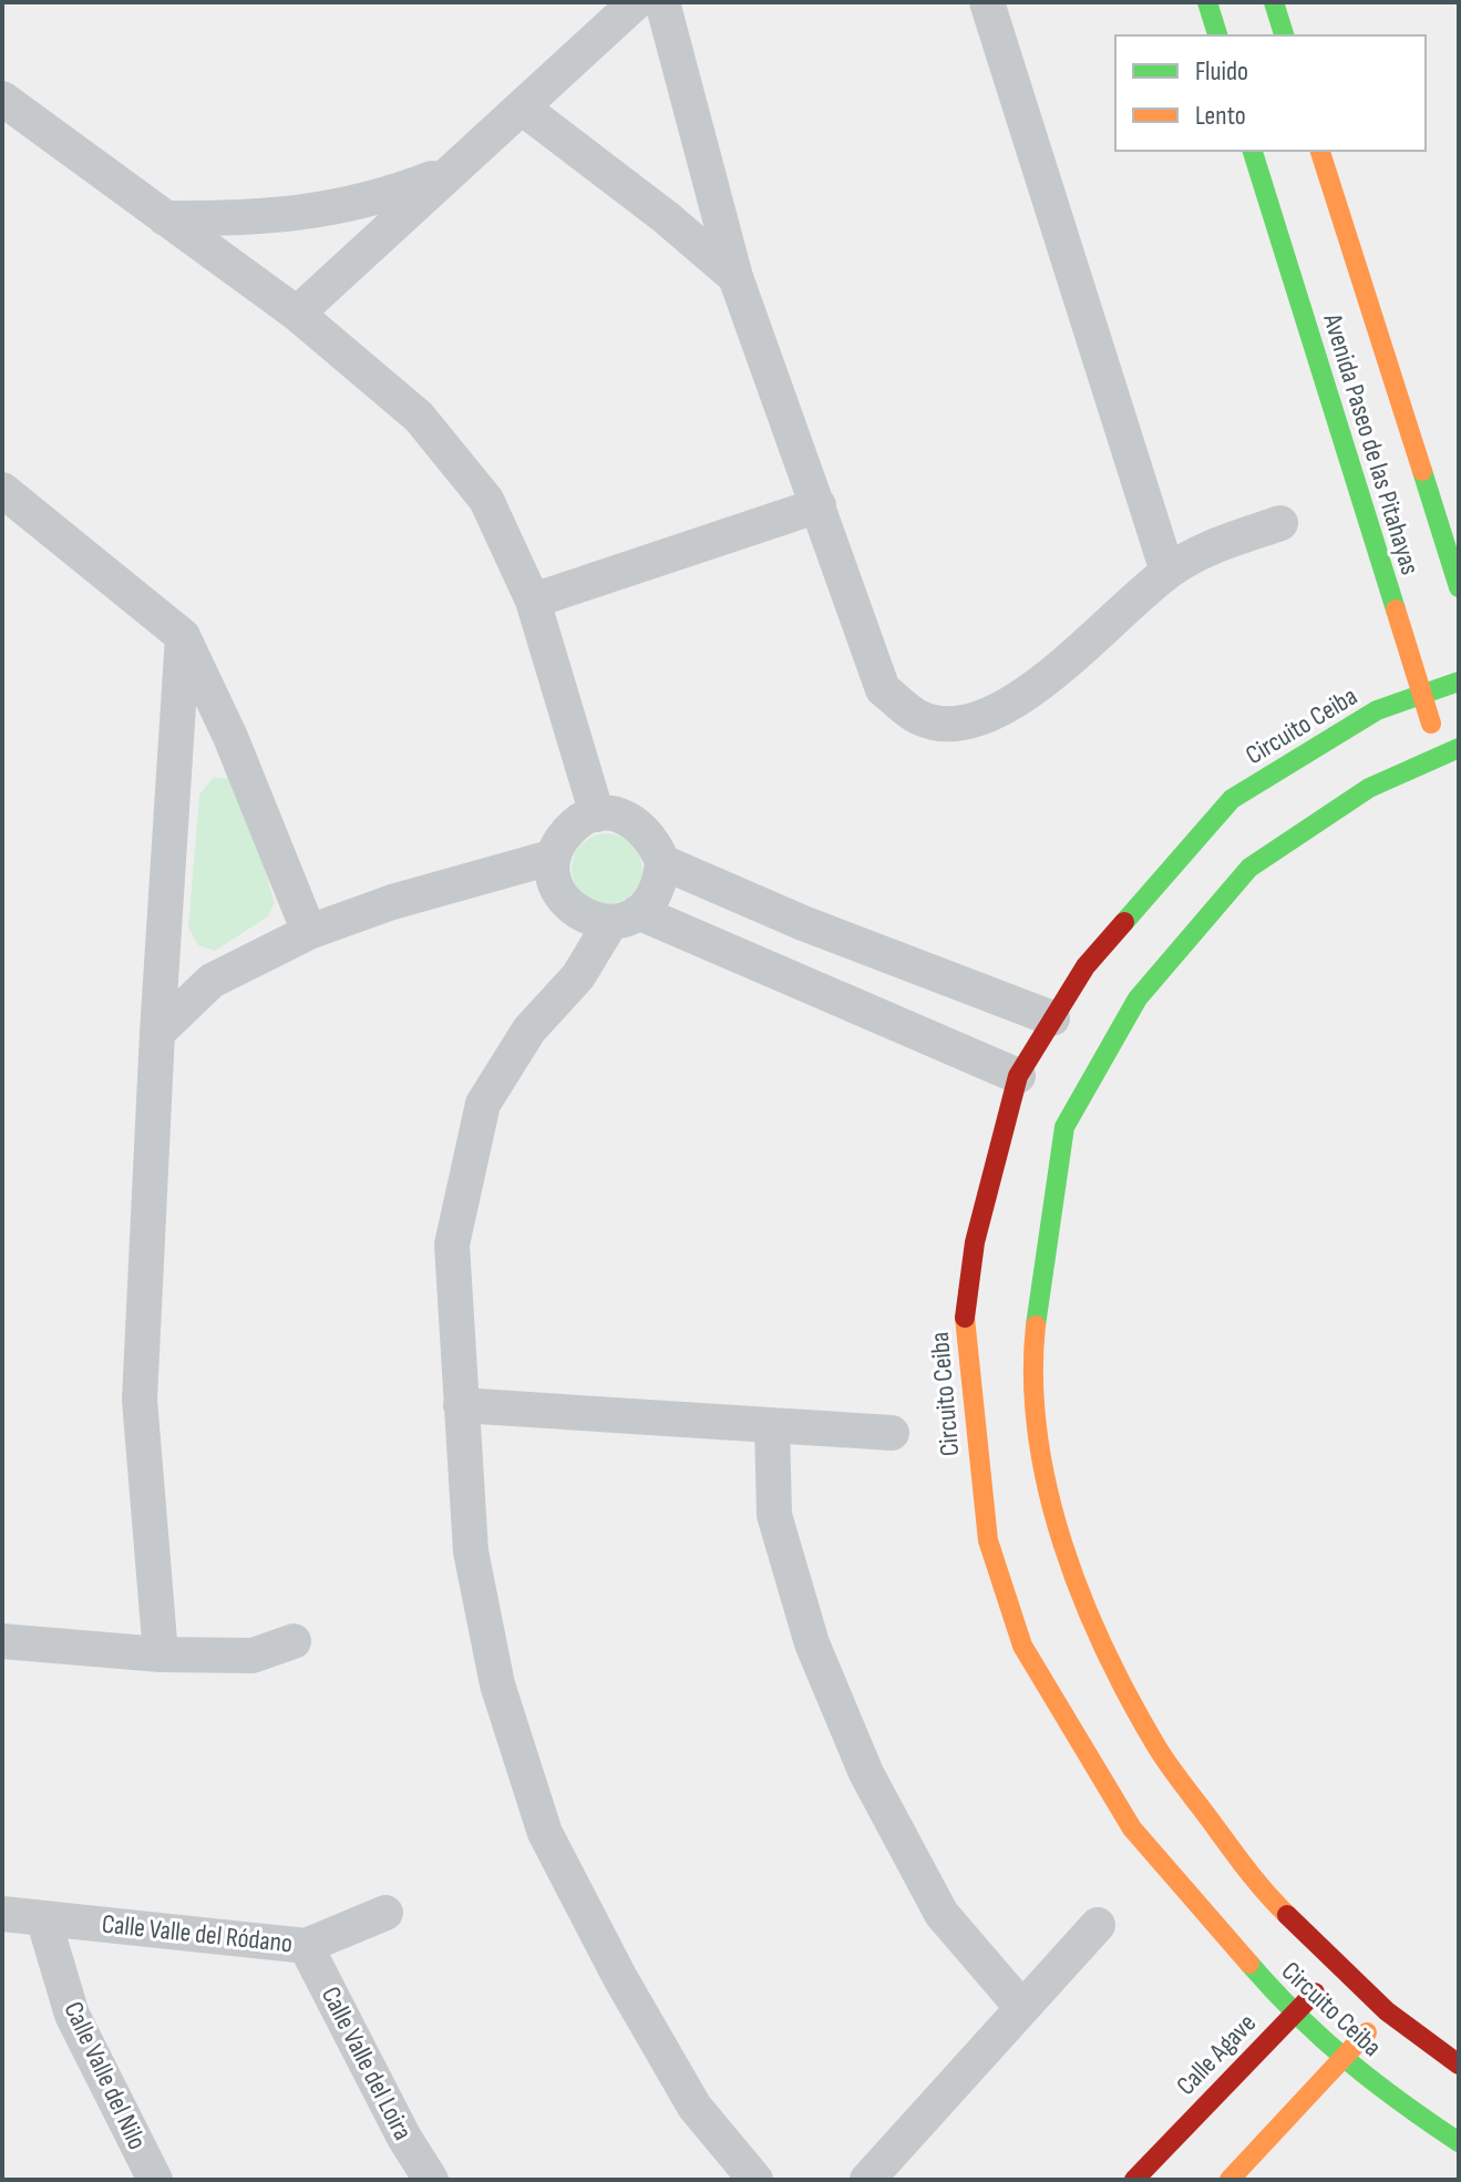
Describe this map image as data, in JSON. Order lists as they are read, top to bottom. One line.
{"streets":{"street":["Avenida Paseo de las Pitahayas","Circuito Ceiba","Calle Valle del Ródano","Calle Agave","Calle Valle del Loira","Calle Valle del Nilo"]},"crossings":[["Avenida Paseo de las Pitahayas","Circuito Ceiba"],["Circuito Ceiba","Calle Agave"],["Calle Valle del Ródano","Calle Valle del Loira"],["Calle Valle del Ródano","Calle Valle del Nilo"]],"legend":["Fluido","Lento"]}
